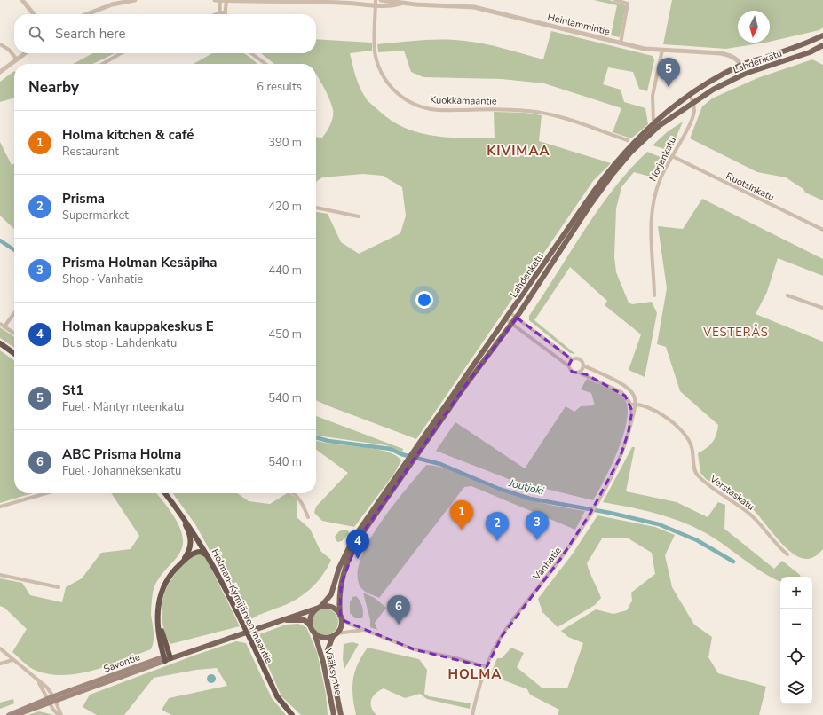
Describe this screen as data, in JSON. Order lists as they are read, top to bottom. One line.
{"streets":{"highway":["Holman–Kymijärven maantie"],"main road":["Lahdenkatu","Savontie","Vääksyntie"],"street":["Heinlammintie","Kuokkamaantie","Norjankatu","Ruotsinkatu","Verstaskatu","Vanhatie"]},"crossings":[["Heinlammintie","Lahdenkatu"],["Heinlammintie","Kuokkamaantie"],["Lahdenkatu","Norjankatu"],["Lahdenkatu","Savontie"],["Lahdenkatu","Vääksyntie"],["Norjankatu","Ruotsinkatu"],["Verstaskatu","Vanhatie"],["Savontie","Vääksyntie"]],"districts":["KIVIMAA","VESTERÅS","HOLMA"],"water":["Joutjoki"],"north":"bottom","page":{"search":"Search here","pins":["5","1","3","2","4","6"],"heading":["Nearby","6 results"],"list":[{"mark":"1","name":"Holma kitchen & café","note":"Restaurant","value":"390 m"},{"mark":"2","name":"Prisma","note":"Supermarket","value":"420 m"},{"mark":"3","name":"Prisma Holman Kesäpiha","note":"Shop · Vanhatie","value":"440 m"},{"mark":"4","name":"Holman kauppakeskus E","note":"Bus stop · Lahdenkatu","value":"450 m"},{"mark":"5","name":"St1","note":"Fuel · Mäntyrinteenkatu","value":"540 m"},{"mark":"6","name":"ABC Prisma Holma","note":"Fuel · Johanneksenkatu","value":"540 m"}],"map_buttons":["+","−"]}}
